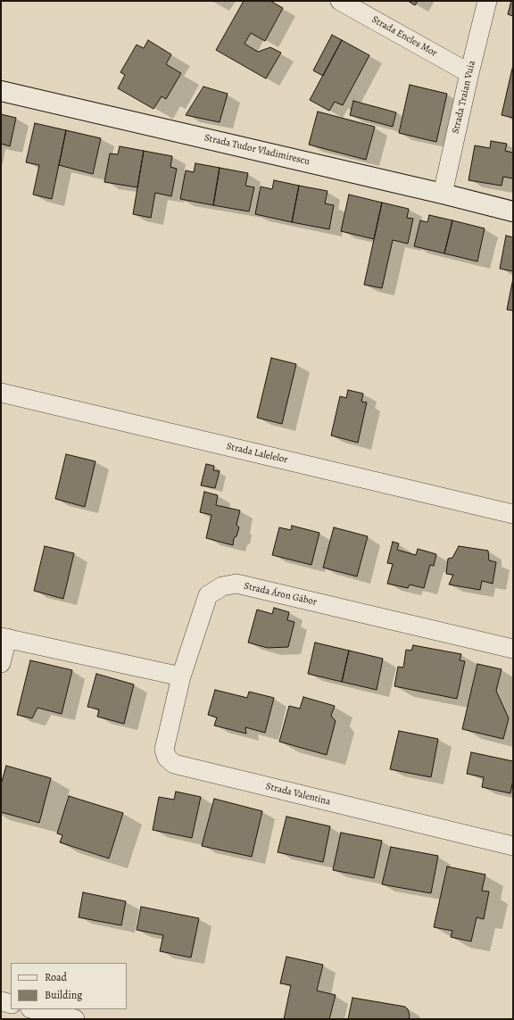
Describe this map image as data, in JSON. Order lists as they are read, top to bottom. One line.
{"streets":{"street":["Strada Encles Mor","Strada Traian Vuia","Strada Tudor Vladimirescu","Strada Lalelelor","Strada Áron Gábor","Strada Valentina"]},"crossings":[["Strada Encles Mor","Strada Traian Vuia"],["Strada Traian Vuia","Strada Tudor Vladimirescu"],["Strada Áron Gábor","Strada Valentina"]],"legend":["Road","Building"]}
